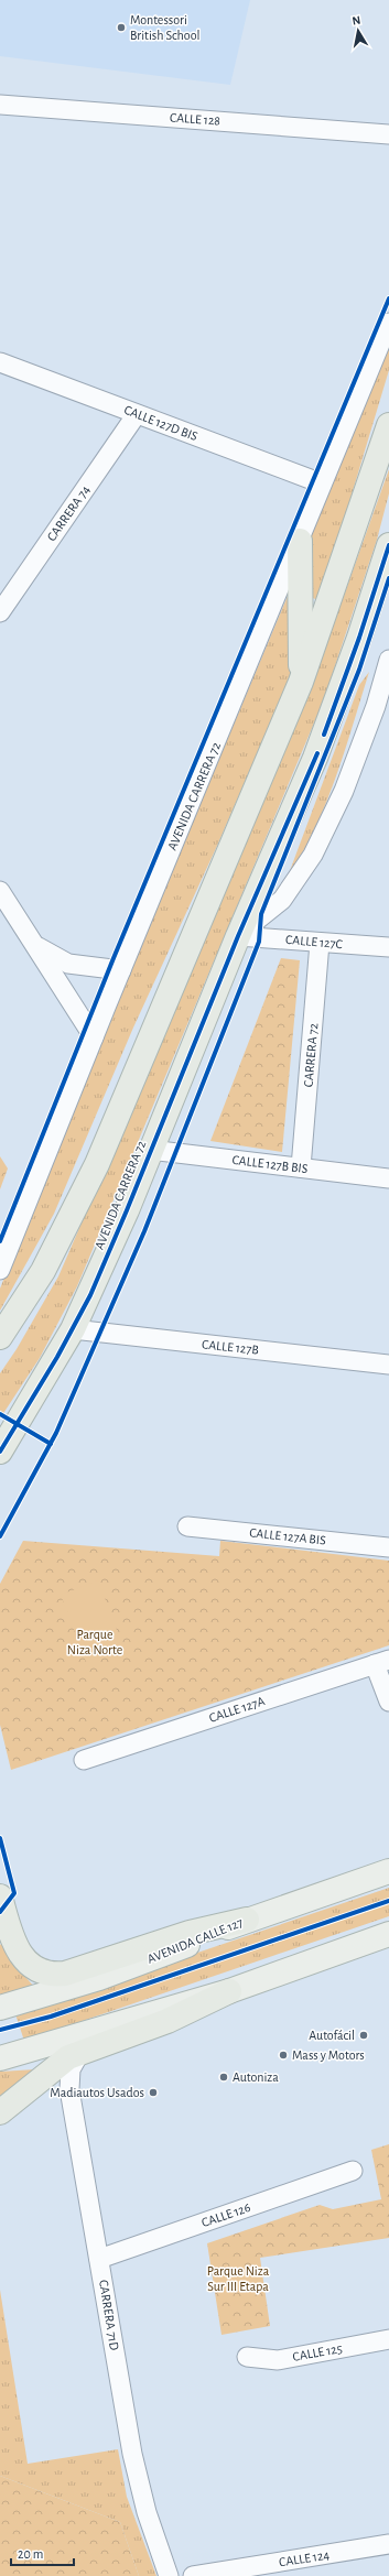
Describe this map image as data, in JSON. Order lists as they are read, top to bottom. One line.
{"streets":{"highway":["AVENIDA CARRERA 72"],"main road":["AVENIDA CALLE 127"],"street":["CALLE 128","CALLE 127D BIS","CARRERA 74","CALLE 127C","CARRERA 72","CALLE 127B BIS","CALLE 127B","CALLE 127A BIS","CALLE 127A","CALLE 126","CARRERA 71D","CALLE 125","CALLE 124"]},"crossings":[["CALLE 127D BIS","CARRERA 74"],["CALLE 127D BIS","AVENIDA CARRERA 72"],["AVENIDA CARRERA 72","CALLE 127C"],["AVENIDA CARRERA 72","CALLE 127B BIS"],["AVENIDA CARRERA 72","CALLE 127B"],["CALLE 127C","CARRERA 72"],["CARRERA 72","CALLE 127B BIS"],["CALLE 126","CARRERA 71D"]],"parks":["Parque Niza Norte","Parque Niza Sur III Etapa"],"places":["Montessori British School","Autofácil","Mass y Motors","Autoniza","Madiautos Usados"],"scale_bar":"20 m","north":"top"}
